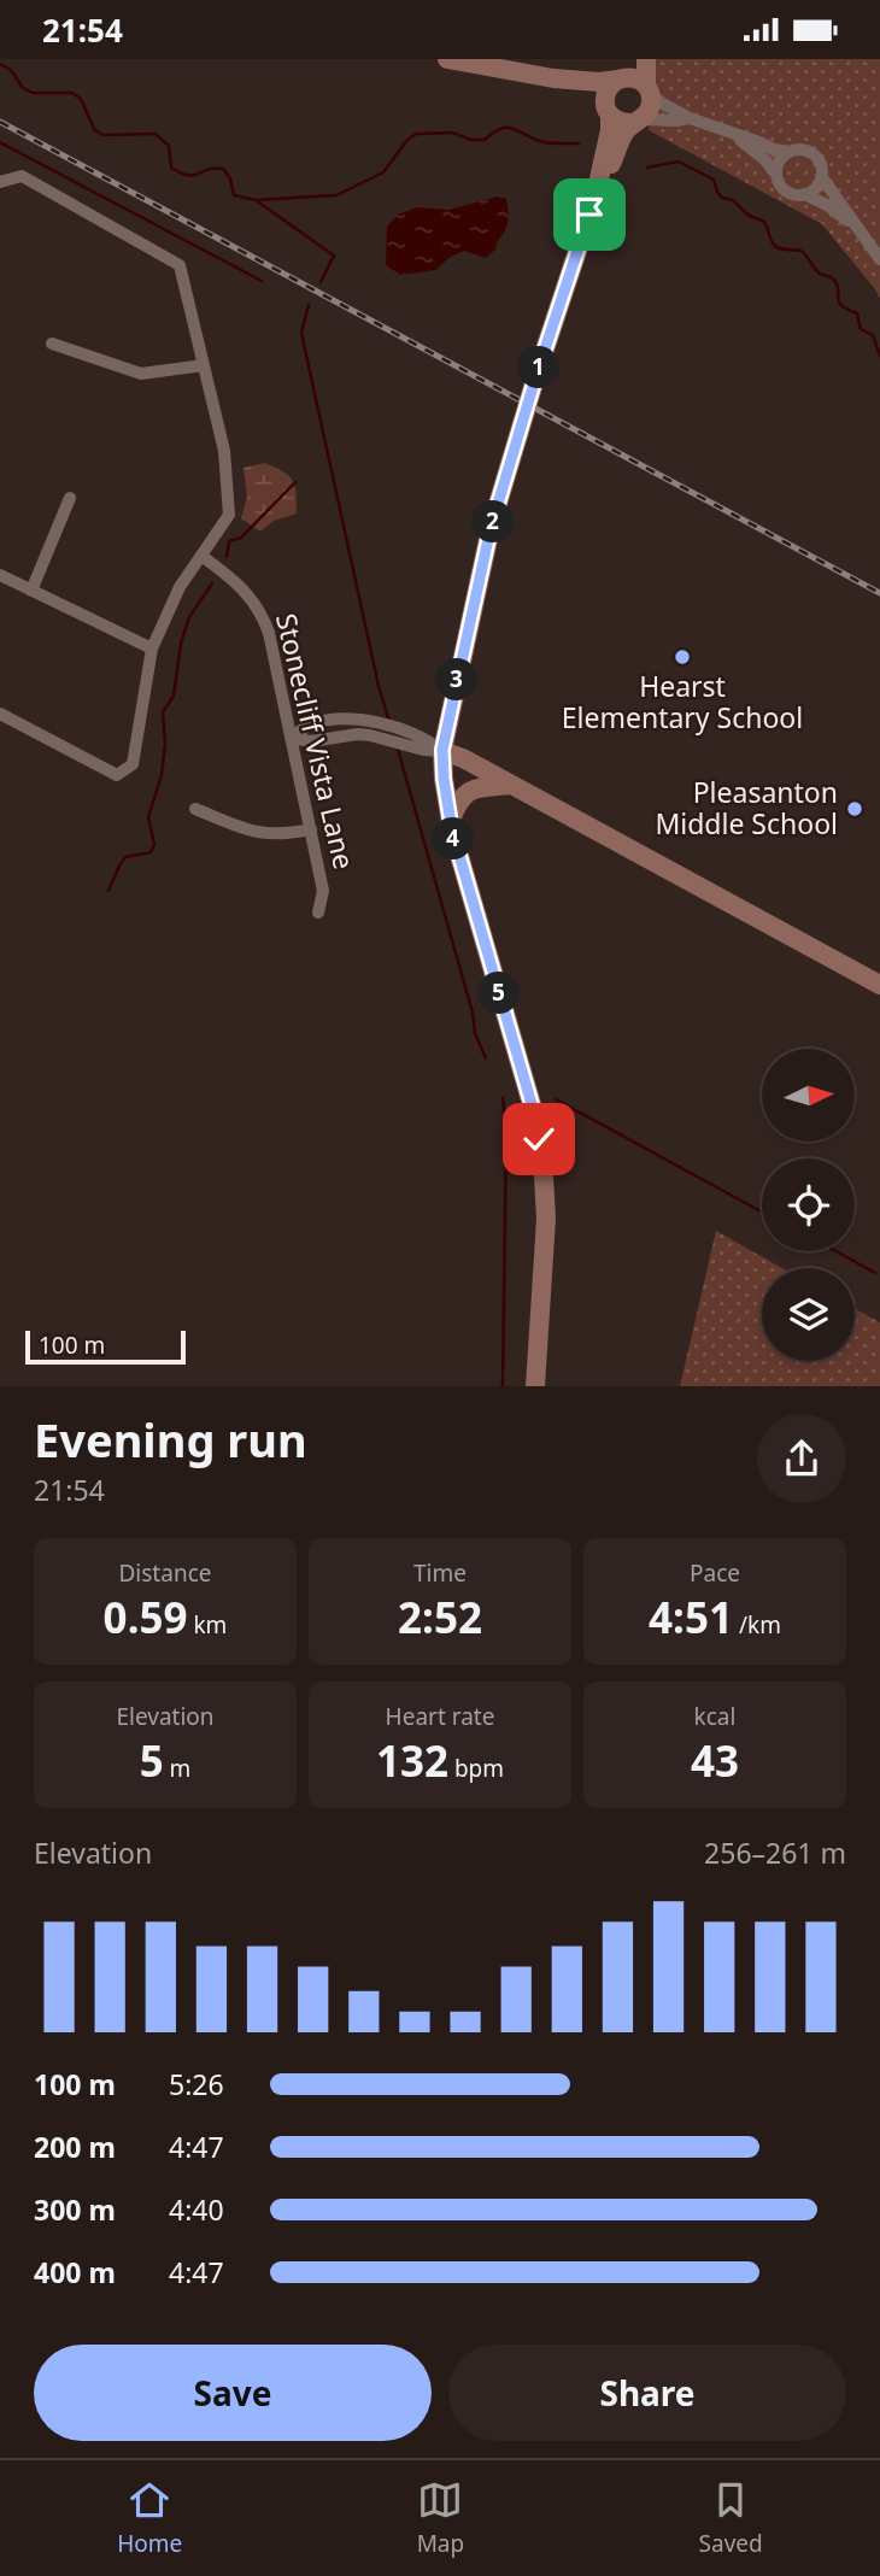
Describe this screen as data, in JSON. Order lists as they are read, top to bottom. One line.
{"streets":{"street":["Stonecliff Vista Lane"]},"places":["Hearst Elementary School","Pleasanton Middle School"],"scale_bar":"100 m","north":"right","page":{"status":"21:54","pins":["1","2","3","4","5"],"scale":"100 m","heading":["Evening run","21:54"],"stats":[["Distance","0.59 km"],["Time","2:52"],["Pace","4:51 /km"],["Elevation","5 m"],["Heart rate","132 bpm"],["kcal","43"]],"chart":["Elevation","256–261 m"],"list":[{"name":"100 m","note":"5:26"},{"name":"200 m","note":"4:47"},{"name":"300 m","note":"4:40"},{"name":"400 m","note":"4:47"}],"buttons":["Save","Share"],"tabs":["Home","Map","Saved"]}}
